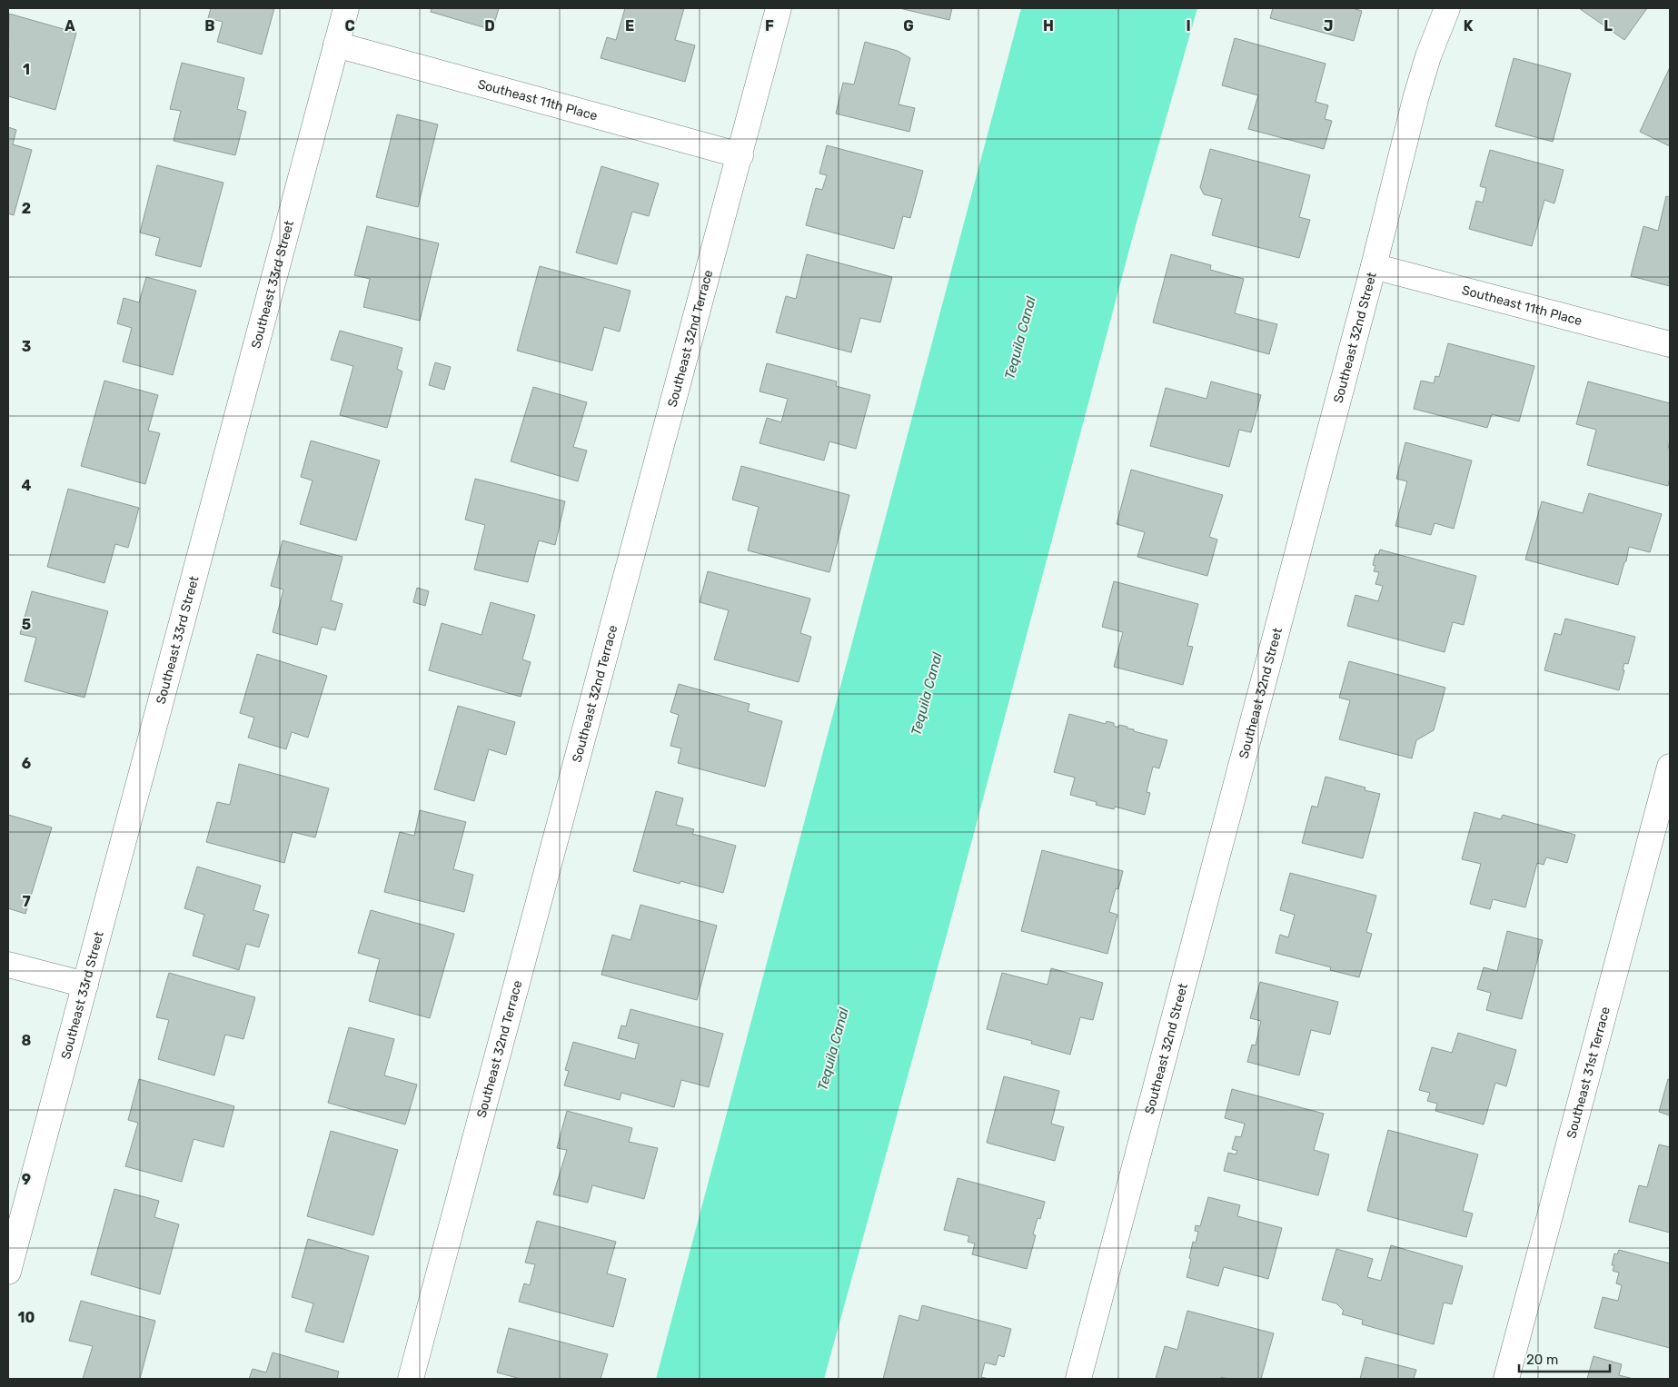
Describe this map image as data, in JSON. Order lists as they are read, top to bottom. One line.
{"streets":{"street":["Southeast 11th Place","Southeast 33rd Street","Southeast 32nd Street","Southeast 32nd Terrace","Southeast 31st Terrace"]},"crossings":[["Southeast 11th Place","Southeast 33rd Street"],["Southeast 11th Place","Southeast 32nd Street"],["Southeast 11th Place","Southeast 32nd Terrace"]],"water":["Tequila Canal"],"scale_bar":"20 m","grid":{"columns":["A","B","C","D","E","F","G","H","I","J","K","L"],"rows":["1","2","3","4","5","6","7","8","9","10"]}}
